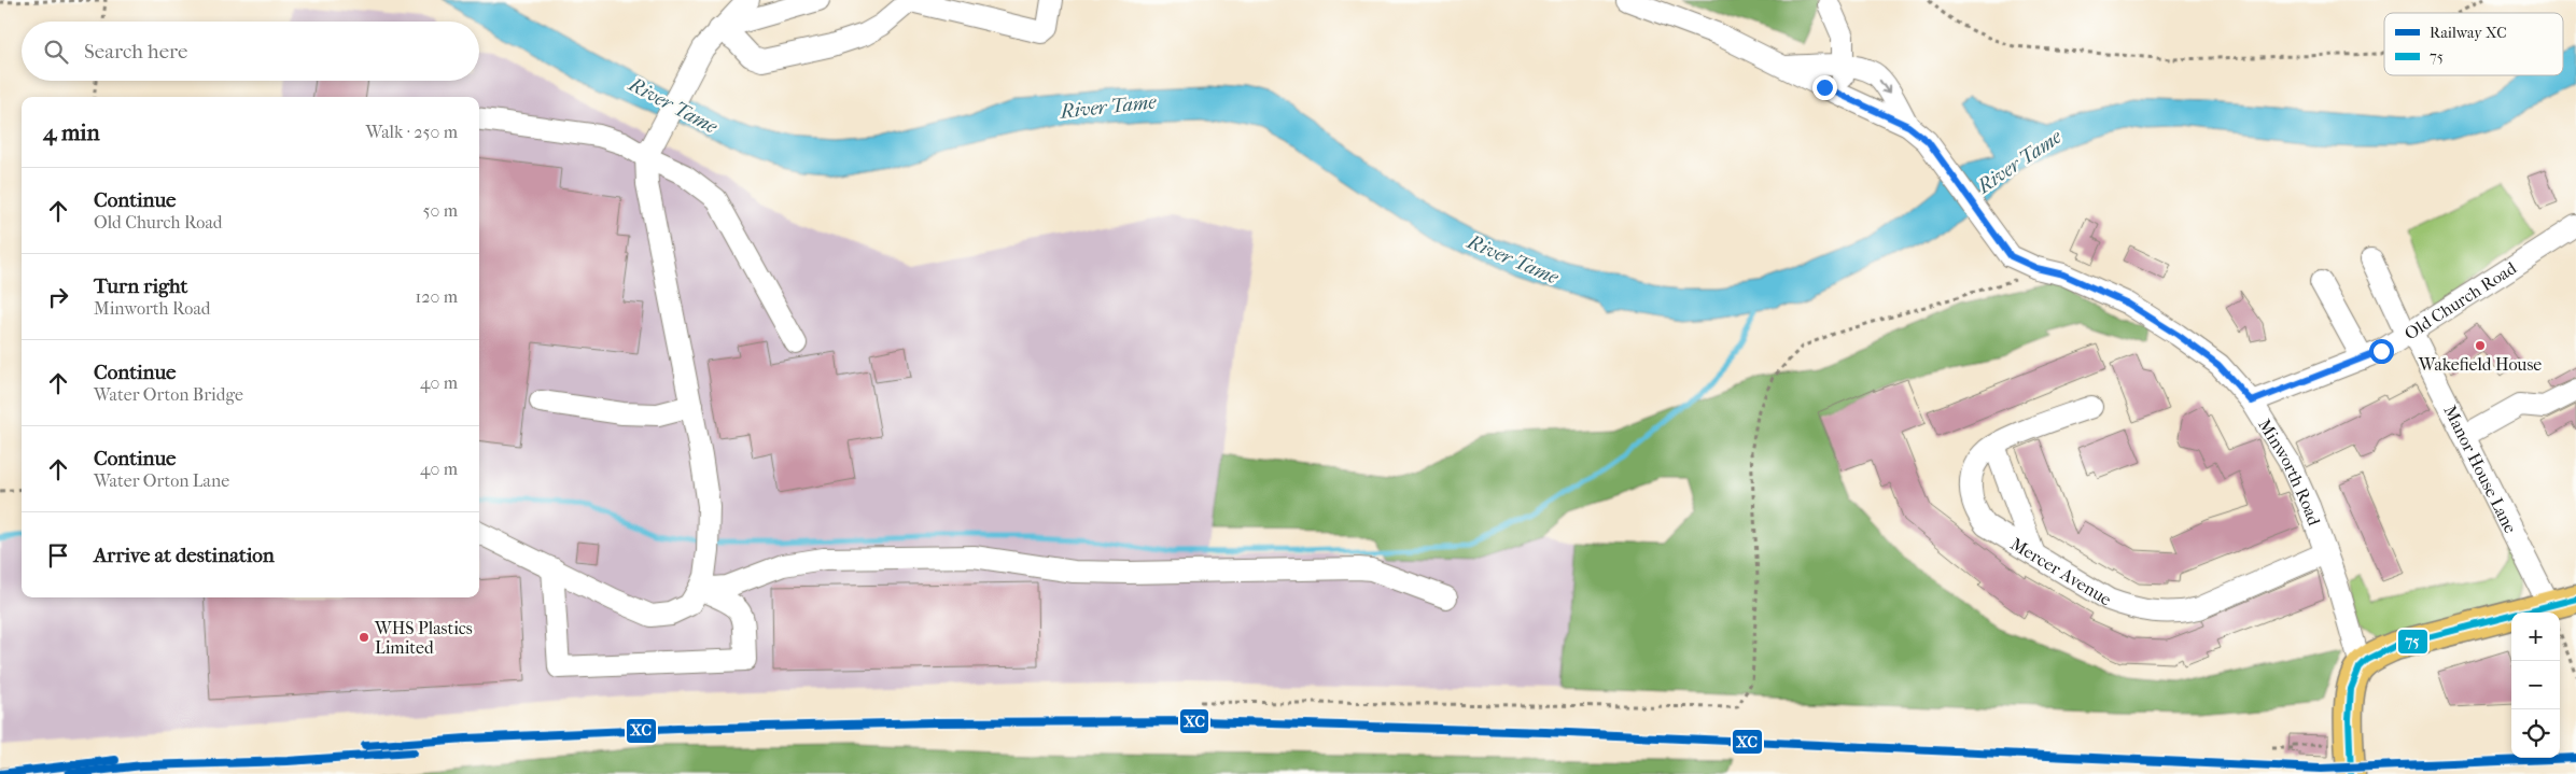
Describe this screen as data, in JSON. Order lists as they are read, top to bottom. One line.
{"streets":{"street":["Old Church Road","Manor House Lane","Minworth Road","Mercer Avenue"]},"crossings":[["Old Church Road","Manor House Lane"],["Old Church Road","Minworth Road"],["Minworth Road","Mercer Avenue"]],"water":["River Tame"],"places":["Wakefield House","WHS Plastics Limited"],"lines":["transit line 75","rail line XC"],"legend":["Railway XC","75"],"page":{"search":"Search here","heading":["4 min","Walk · 250 m"],"list":[["Continue","Old Church Road","50 m"],["Turn right","Minworth Road","120 m"],["Continue","Water Orton Bridge","40 m"],["Continue","Water Orton Lane","40 m"],"Arrive at destination"],"map_buttons":["+","−"]}}
